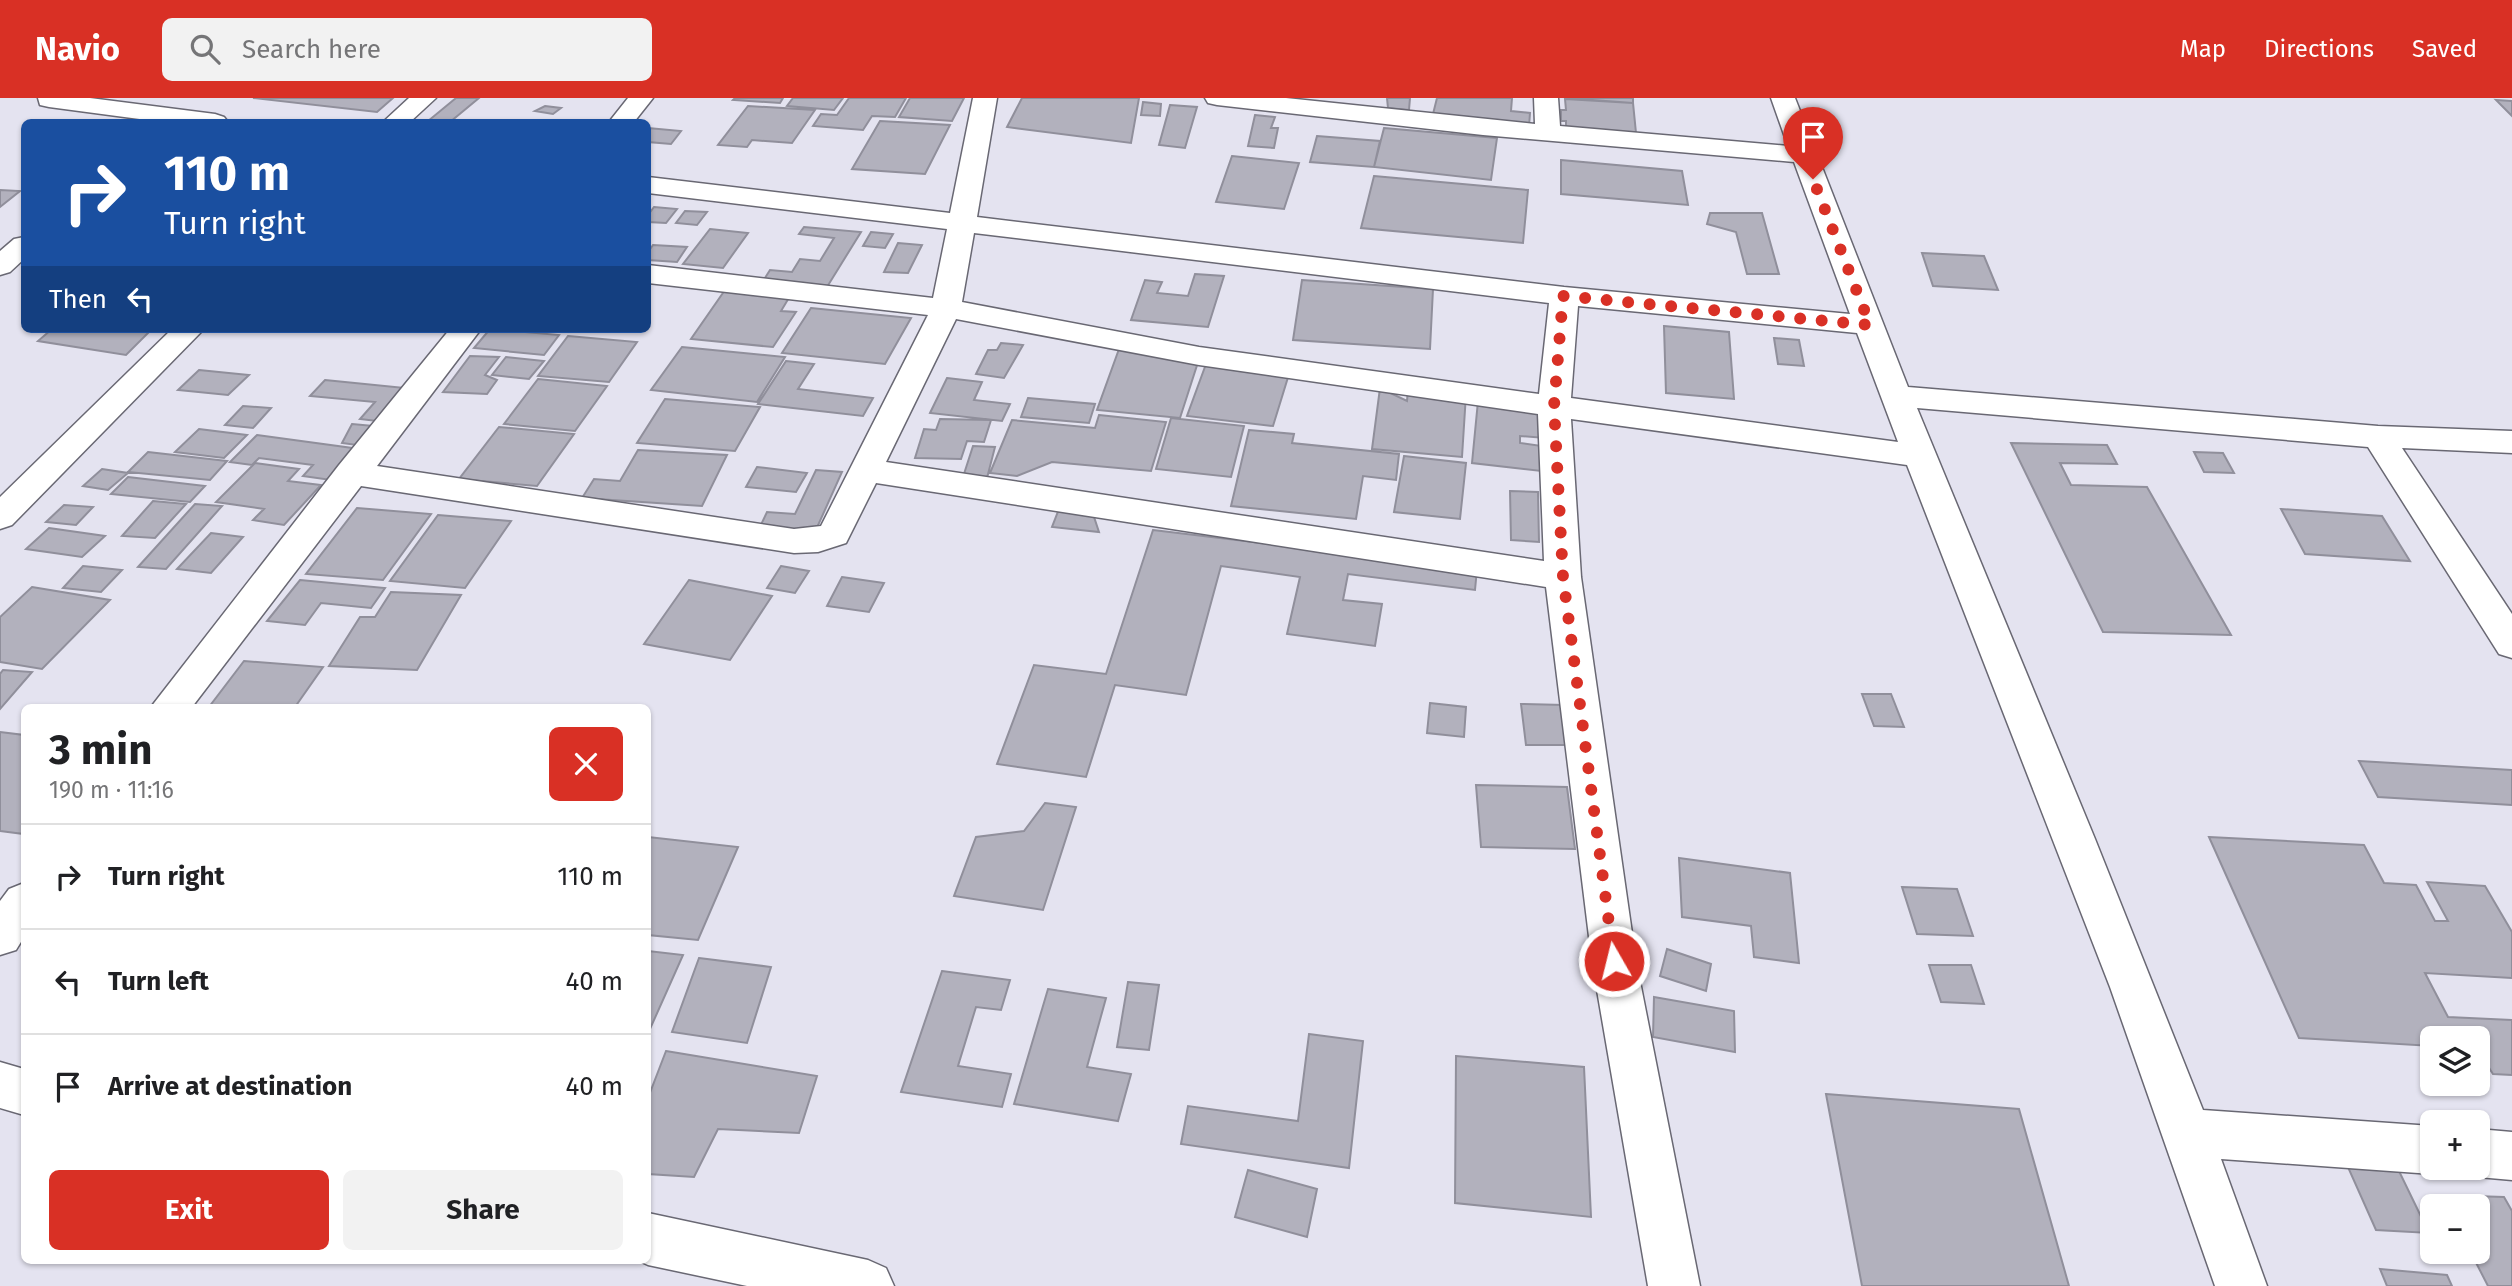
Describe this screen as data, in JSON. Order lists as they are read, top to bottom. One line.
{"page":{"header":"Navio","search":"Search here","nav":["Map","Directions","Saved"],"turn":["110 m","Turn right"],"then":"Then","heading":["3 min","190 m · 11:16"],"list":[{"name":"Turn right","value":"110 m"},{"name":"Turn left","value":"40 m"},{"name":"Arrive at destination","value":"40 m"}],"map_buttons":["+","−"],"buttons":["Exit","Share"]}}
